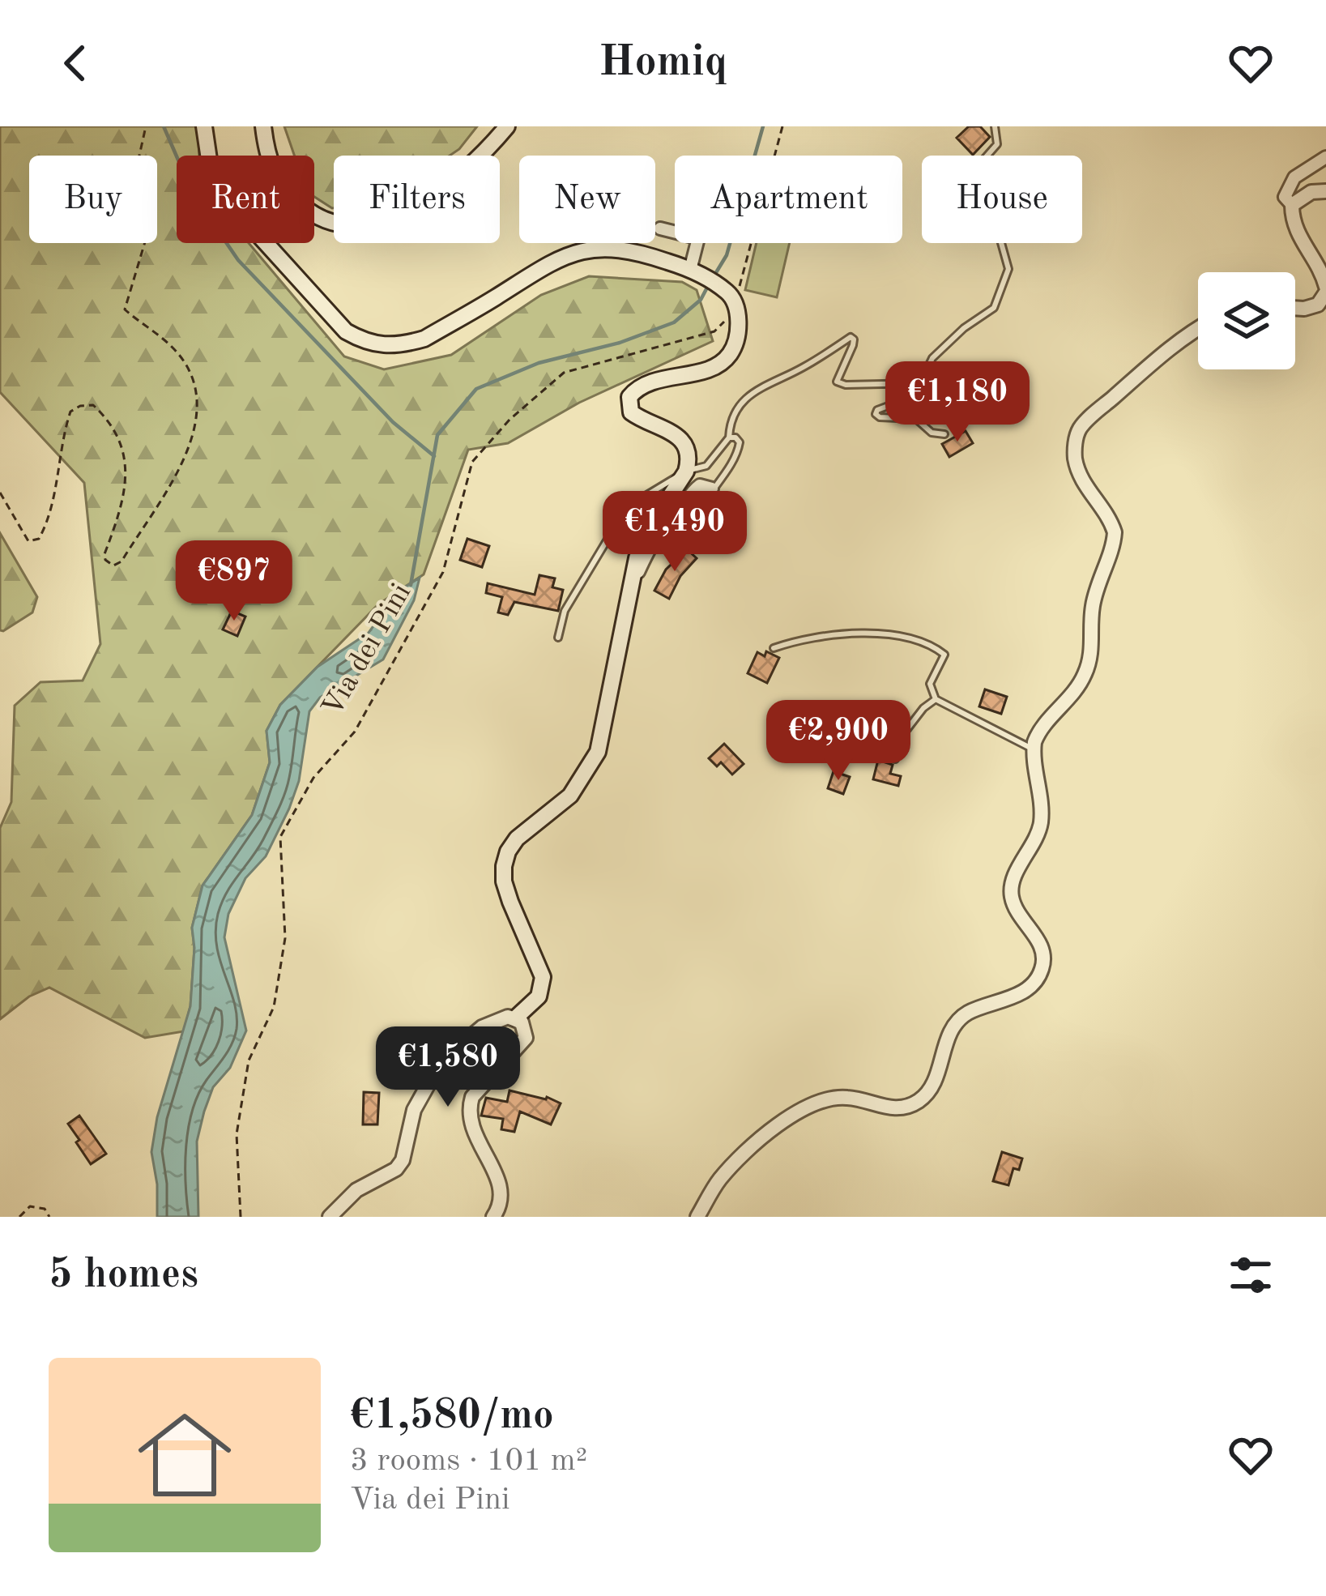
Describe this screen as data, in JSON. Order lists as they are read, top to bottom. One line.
{"streets":{"path":["Via dei Pini"]},"page":{"header":"Homiq","chip":["Buy","Rent","Filters","New","Apartment","House"],"price":["€1,180","€1,490","€897","€2,900","€1,580"],"heading":"5 homes","list":[{"name":"€1,580/mo","note":"3 rooms · 101 m² · Via dei Pini"}]}}
